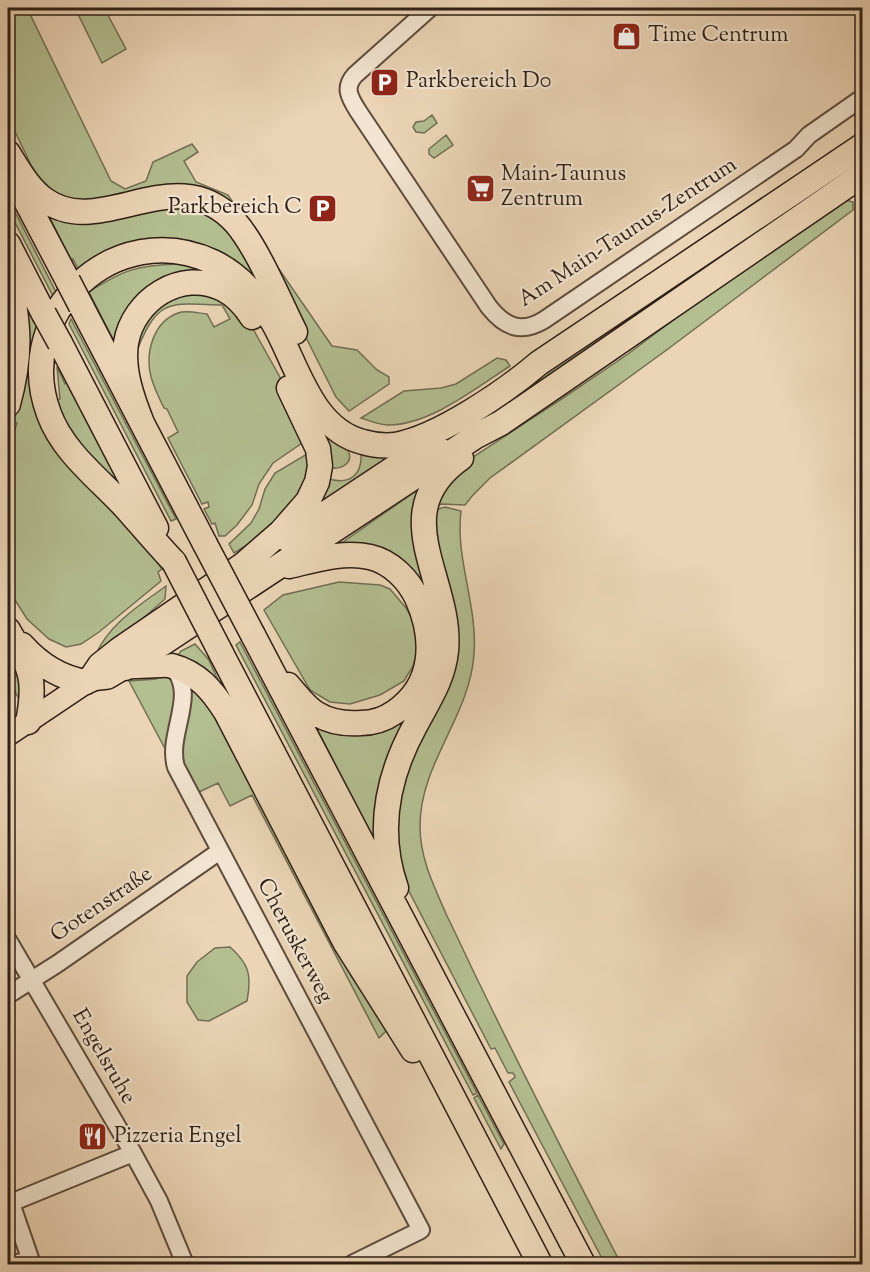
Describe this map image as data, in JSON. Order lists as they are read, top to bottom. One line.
{"streets":{"street":["Am Main-Taunus-Zentrum","Gotenstraße","Cheruskerweg","Engelsruhe"]},"crossings":[["Gotenstraße","Cheruskerweg"],["Gotenstraße","Engelsruhe"]],"places":{"shop":["Time Centrum"],"parking":["Parkbereich D0","Parkbereich C"],"supermarket":["Main-Taunus Zentrum"],"restaurant":["Pizzeria Engel"]}}
